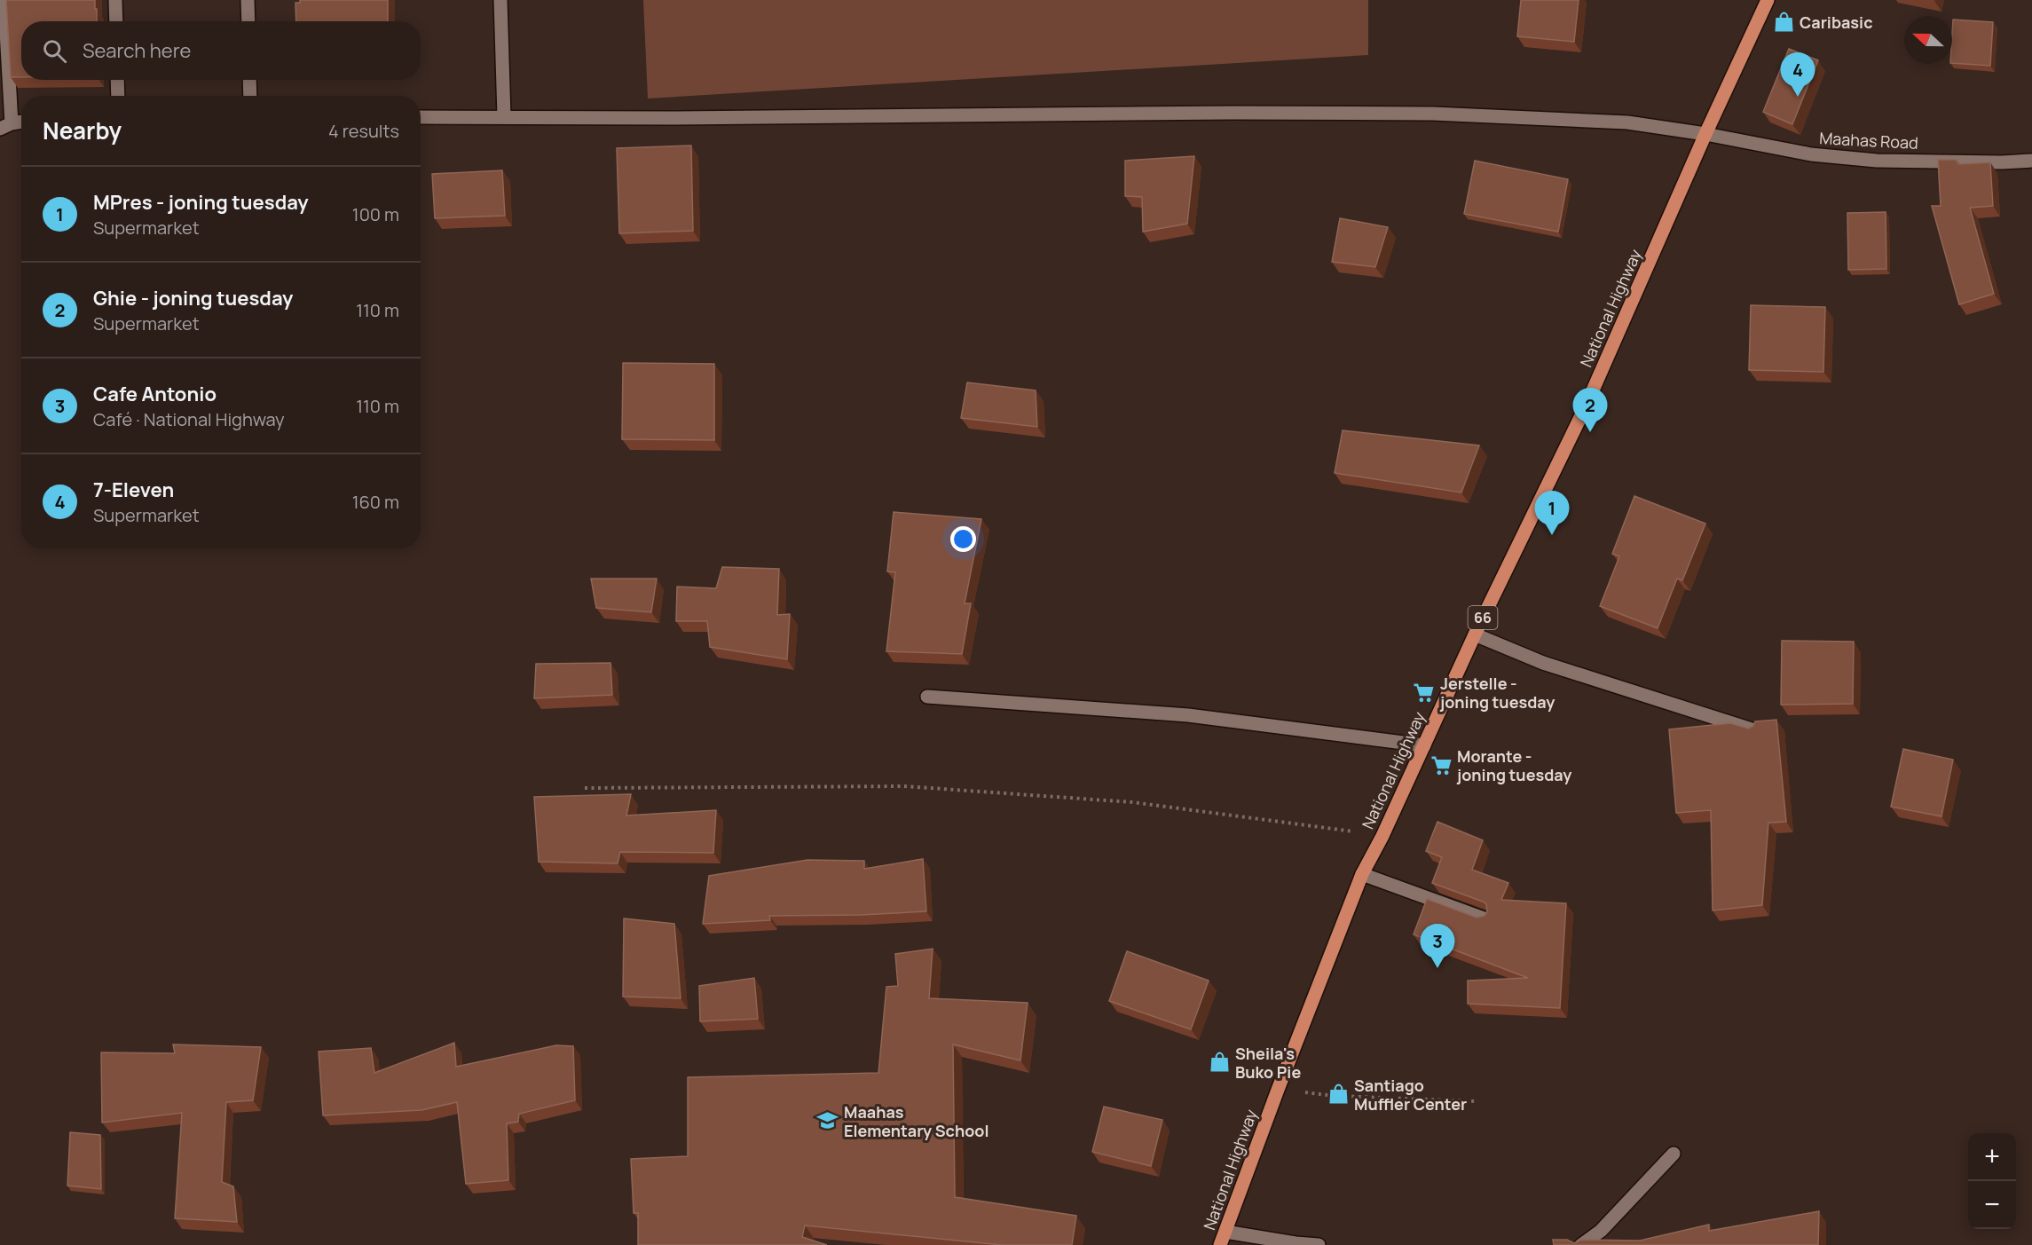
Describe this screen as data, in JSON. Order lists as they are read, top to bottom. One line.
{"streets":{"main road":["National Highway","66"],"street":["Maahas Road"]},"crossings":[["Maahas Road","National Highway"]],"places":{"shop":["Caribasic","Sheila's Buko Pie","Santiago Muffler Center"],"supermarket":["Jerstelle - joning tuesday","Morante - joning tuesday"],"school or university":["Maahas Elementary School"]},"north":"left","page":{"search":"Search here","pins":["4","2","1","3"],"heading":["Nearby","4 results"],"list":[{"mark":"1","name":"MPres - joning tuesday","note":"Supermarket","value":"100 m"},{"mark":"2","name":"Ghie - joning tuesday","note":"Supermarket","value":"110 m"},{"mark":"3","name":"Cafe Antonio","note":"Café · National Highway","value":"110 m"},{"mark":"4","name":"7-Eleven","note":"Supermarket","value":"160 m"}],"map_buttons":["+","−"]}}
